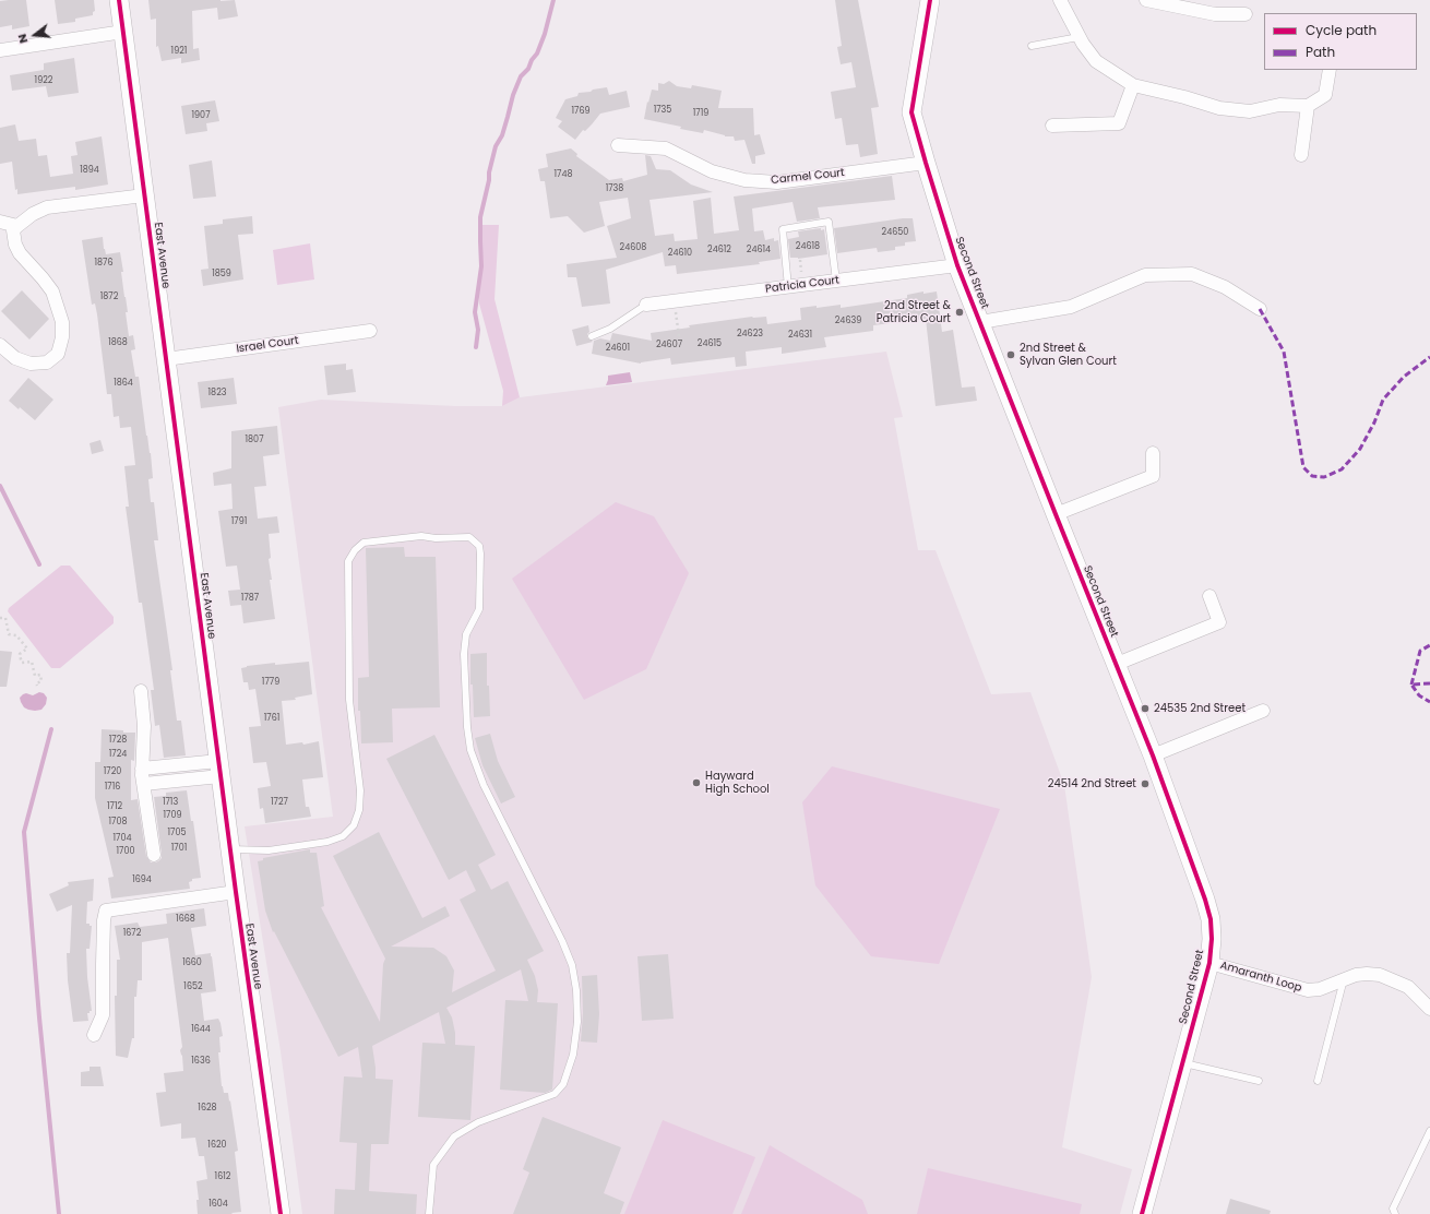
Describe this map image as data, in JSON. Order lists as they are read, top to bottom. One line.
{"streets":{"street":["Carmel Court","East Avenue","Second Street","Patricia Court","Israel Court","Amaranth Loop"]},"crossings":[["Carmel Court","Second Street"],["East Avenue","Israel Court"],["Second Street","Patricia Court"],["Second Street","Amaranth Loop"]],"places":["2nd Street & Patricia Court","2nd Street & Sylvan Glen Court","24535 2nd Street","Hayward High School","24514 2nd Street"],"house_numbers":["1921","1922","1735","1769","1719","1907","1894","1748","1738","24650","24618","24608","24612","24614","24610","1876","1859","1872","24639","24623","24631","1868","24615","24607","24601","1864","1823","1807","1791","1787","1779","1761","1728","1724","1720","1716","1713","1727","1712","1709","1708","1705","1704","1701","1700","1694","1668","1672","1660","1652","1644","1636","1628","1620","1612","1604"],"legend":["Cycle path","Path"],"north":"left"}
